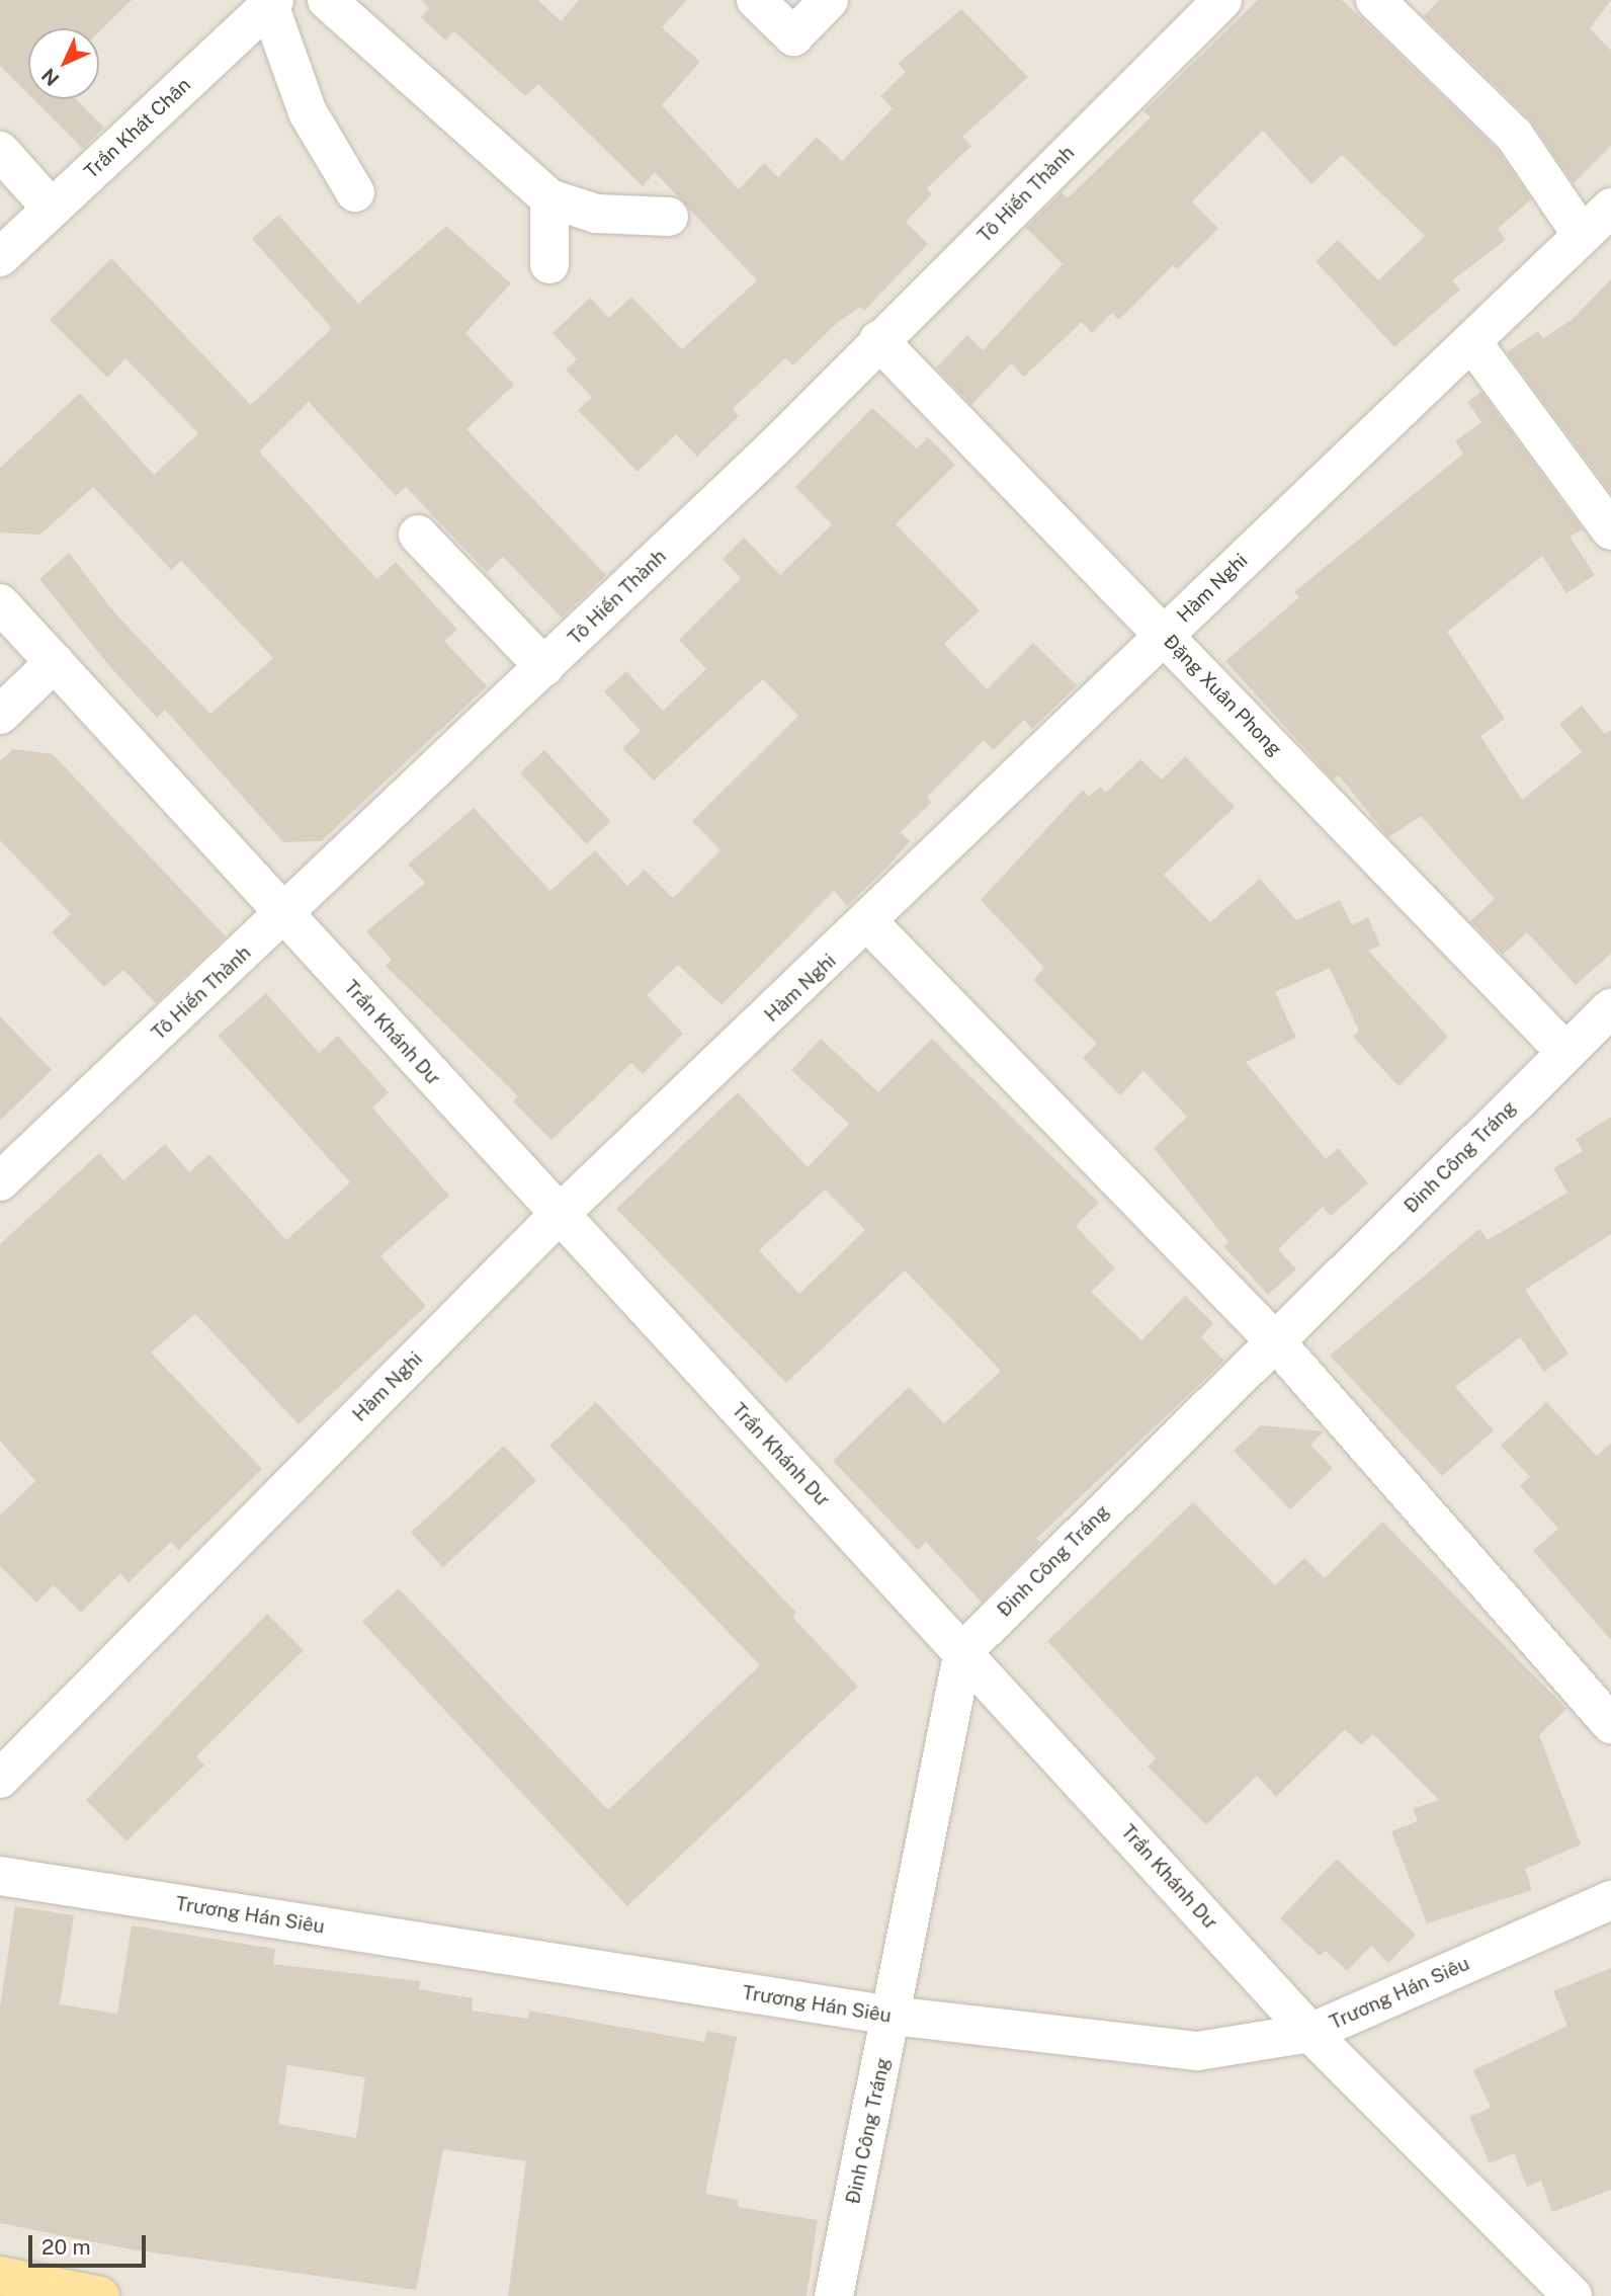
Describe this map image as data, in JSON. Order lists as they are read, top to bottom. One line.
{"streets":{"street":["Trần Khát Chân","Tô Hiến Thành","Hàm Nghi","Đặng Xuân Phong","Trần Khánh Dư","Đinh Công Tráng","Trương Hán Siêu"]},"crossings":[["Tô Hiến Thành","Đặng Xuân Phong"],["Tô Hiến Thành","Trần Khánh Dư"],["Hàm Nghi","Đặng Xuân Phong"],["Hàm Nghi","Trần Khánh Dư"],["Đặng Xuân Phong","Đinh Công Tráng"],["Trần Khánh Dư","Đinh Công Tráng"],["Trần Khánh Dư","Trương Hán Siêu"],["Đinh Công Tráng","Trương Hán Siêu"]],"scale_bar":"20 m","north":"bottom left"}
